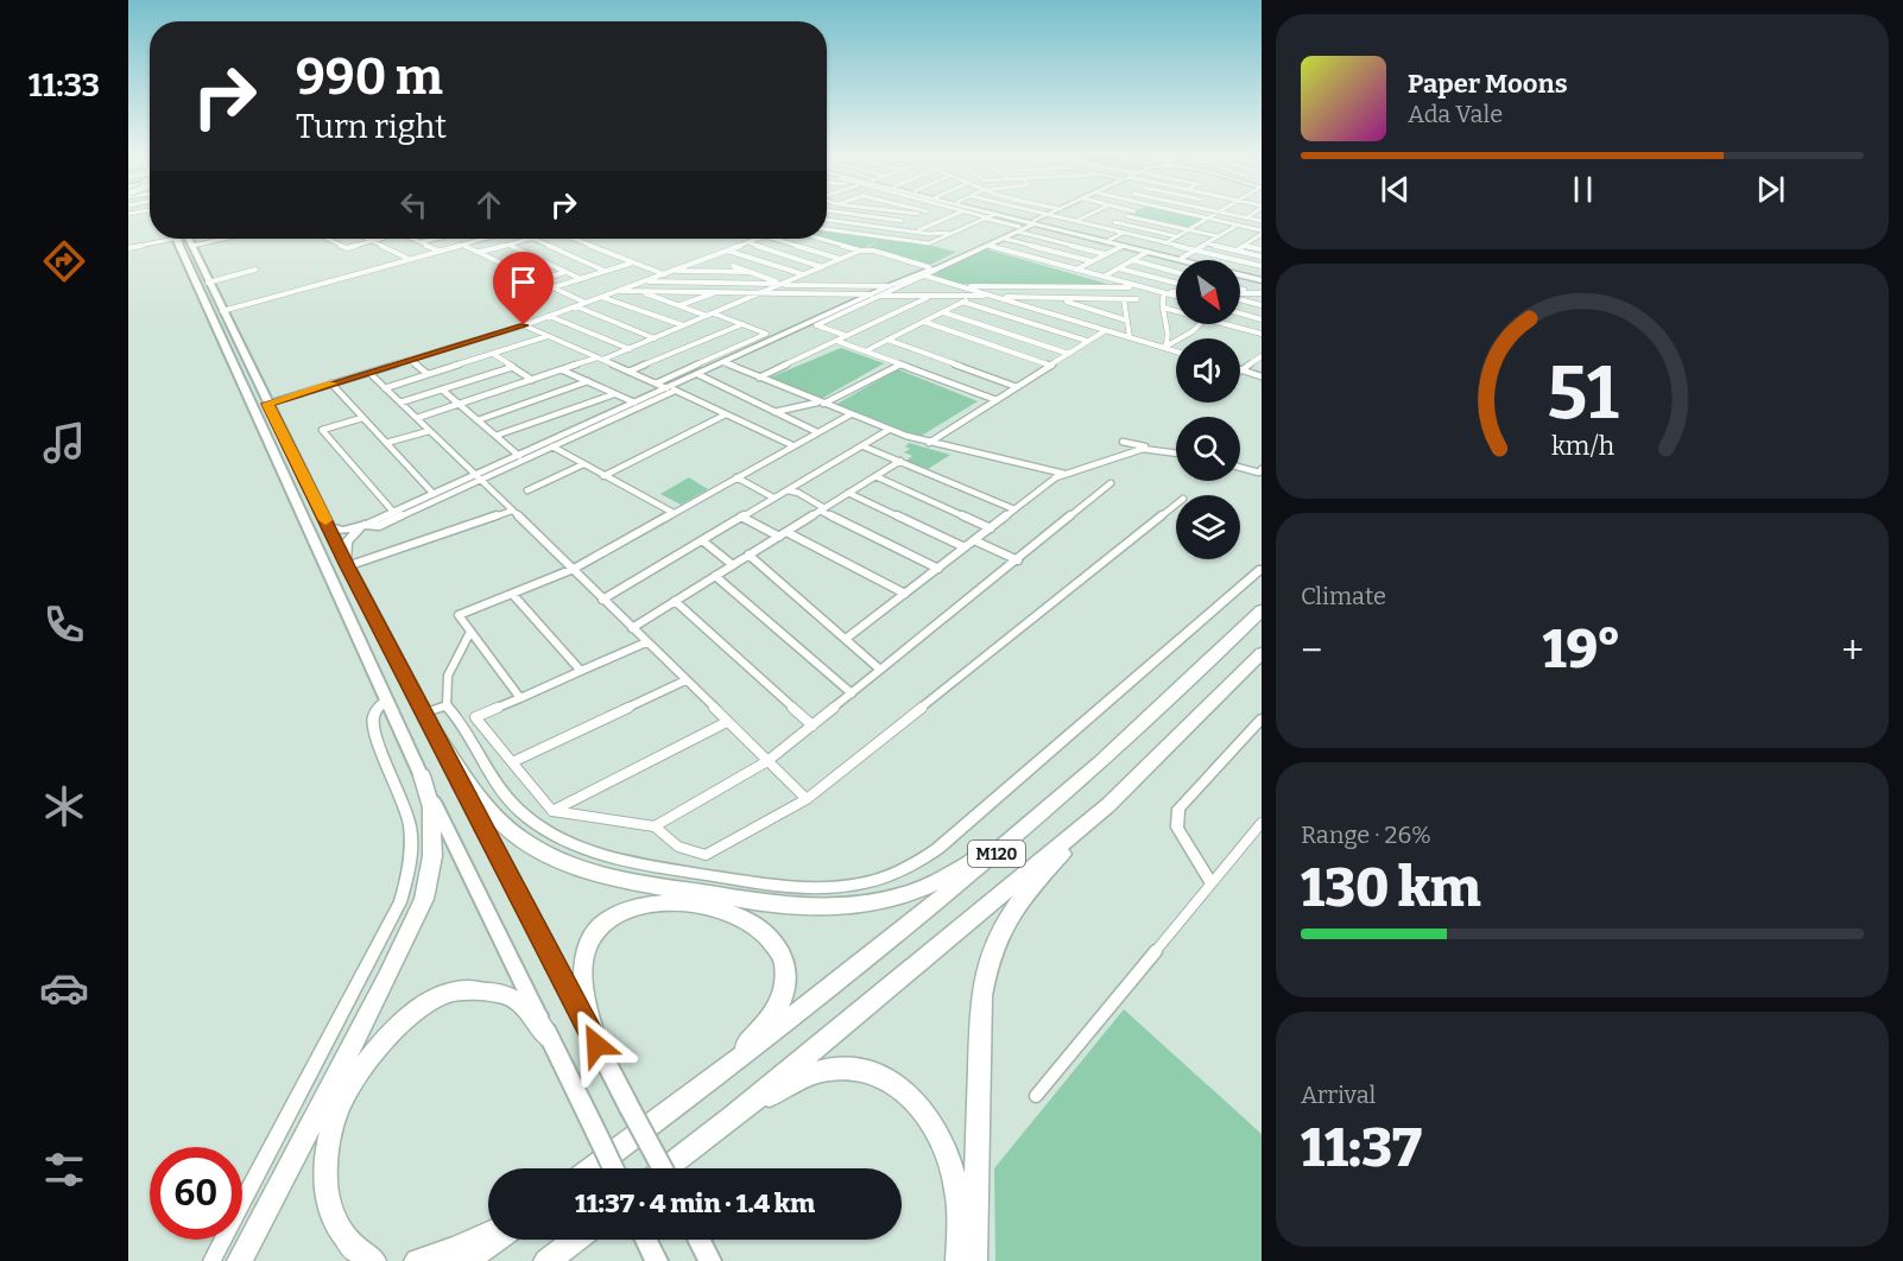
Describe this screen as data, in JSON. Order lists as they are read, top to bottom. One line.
{"streets":{"highway":["M120"]},"north":"bottom right","page":{"tabs":"11:33","turn":["990 m","Turn right"],"song":["Paper Moons","Ada Vale"],"tile":["Climate",["Range · 26%","130 km"],["Arrival","11:37"]],"heat":["−","19°","+"],"limit":"60","trip":"11:37 · 4 min · 1.4 km","gauge":["51","km/h"]}}
